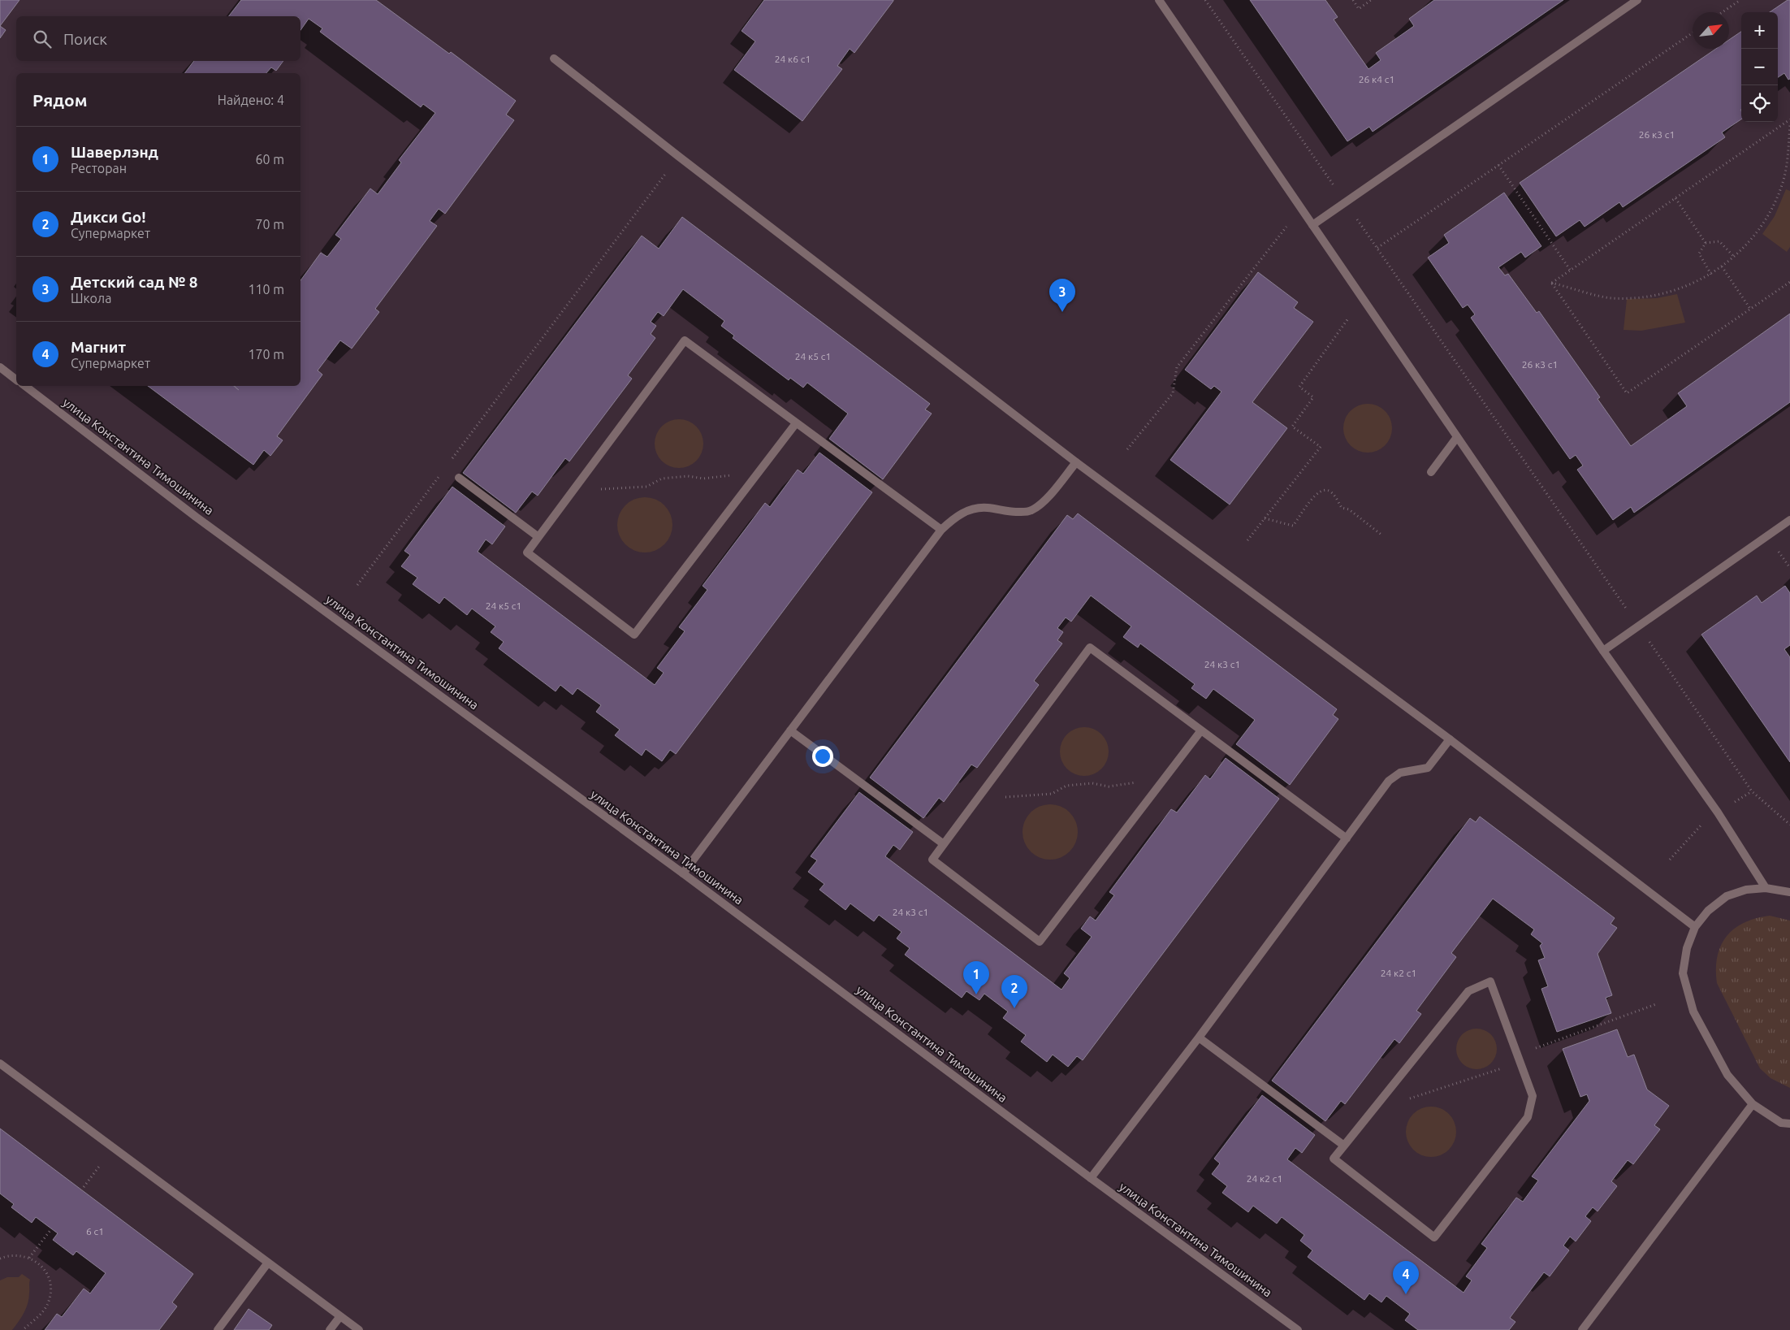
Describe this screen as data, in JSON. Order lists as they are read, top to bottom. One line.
{"streets":{"street":["улица Константина Тимошинина"]},"house_numbers":["24 к6 с1","26 к4 с1","26 к3 с1","24 к5 с1","26 к3 с1","24 к5 с1","24 к3 с1","24 к3 с1","24 к2 с1","24 к2 с1","6 с1"],"north":"top right","page":{"map_buttons":["+","−"],"search":"Поиск","heading":["Рядом","Найдено: 4"],"list":[{"mark":"1","name":"Шаверлэнд","note":"Ресторан","value":"60 m"},{"mark":"2","name":"Дикси Go!","note":"Супермаркет","value":"70 m"},{"mark":"3","name":"Детский сад № 8","note":"Школа","value":"110 m"},{"mark":"4","name":"Магнит","note":"Супермаркет","value":"170 m"}],"pins":["3","1","2","4"]}}
